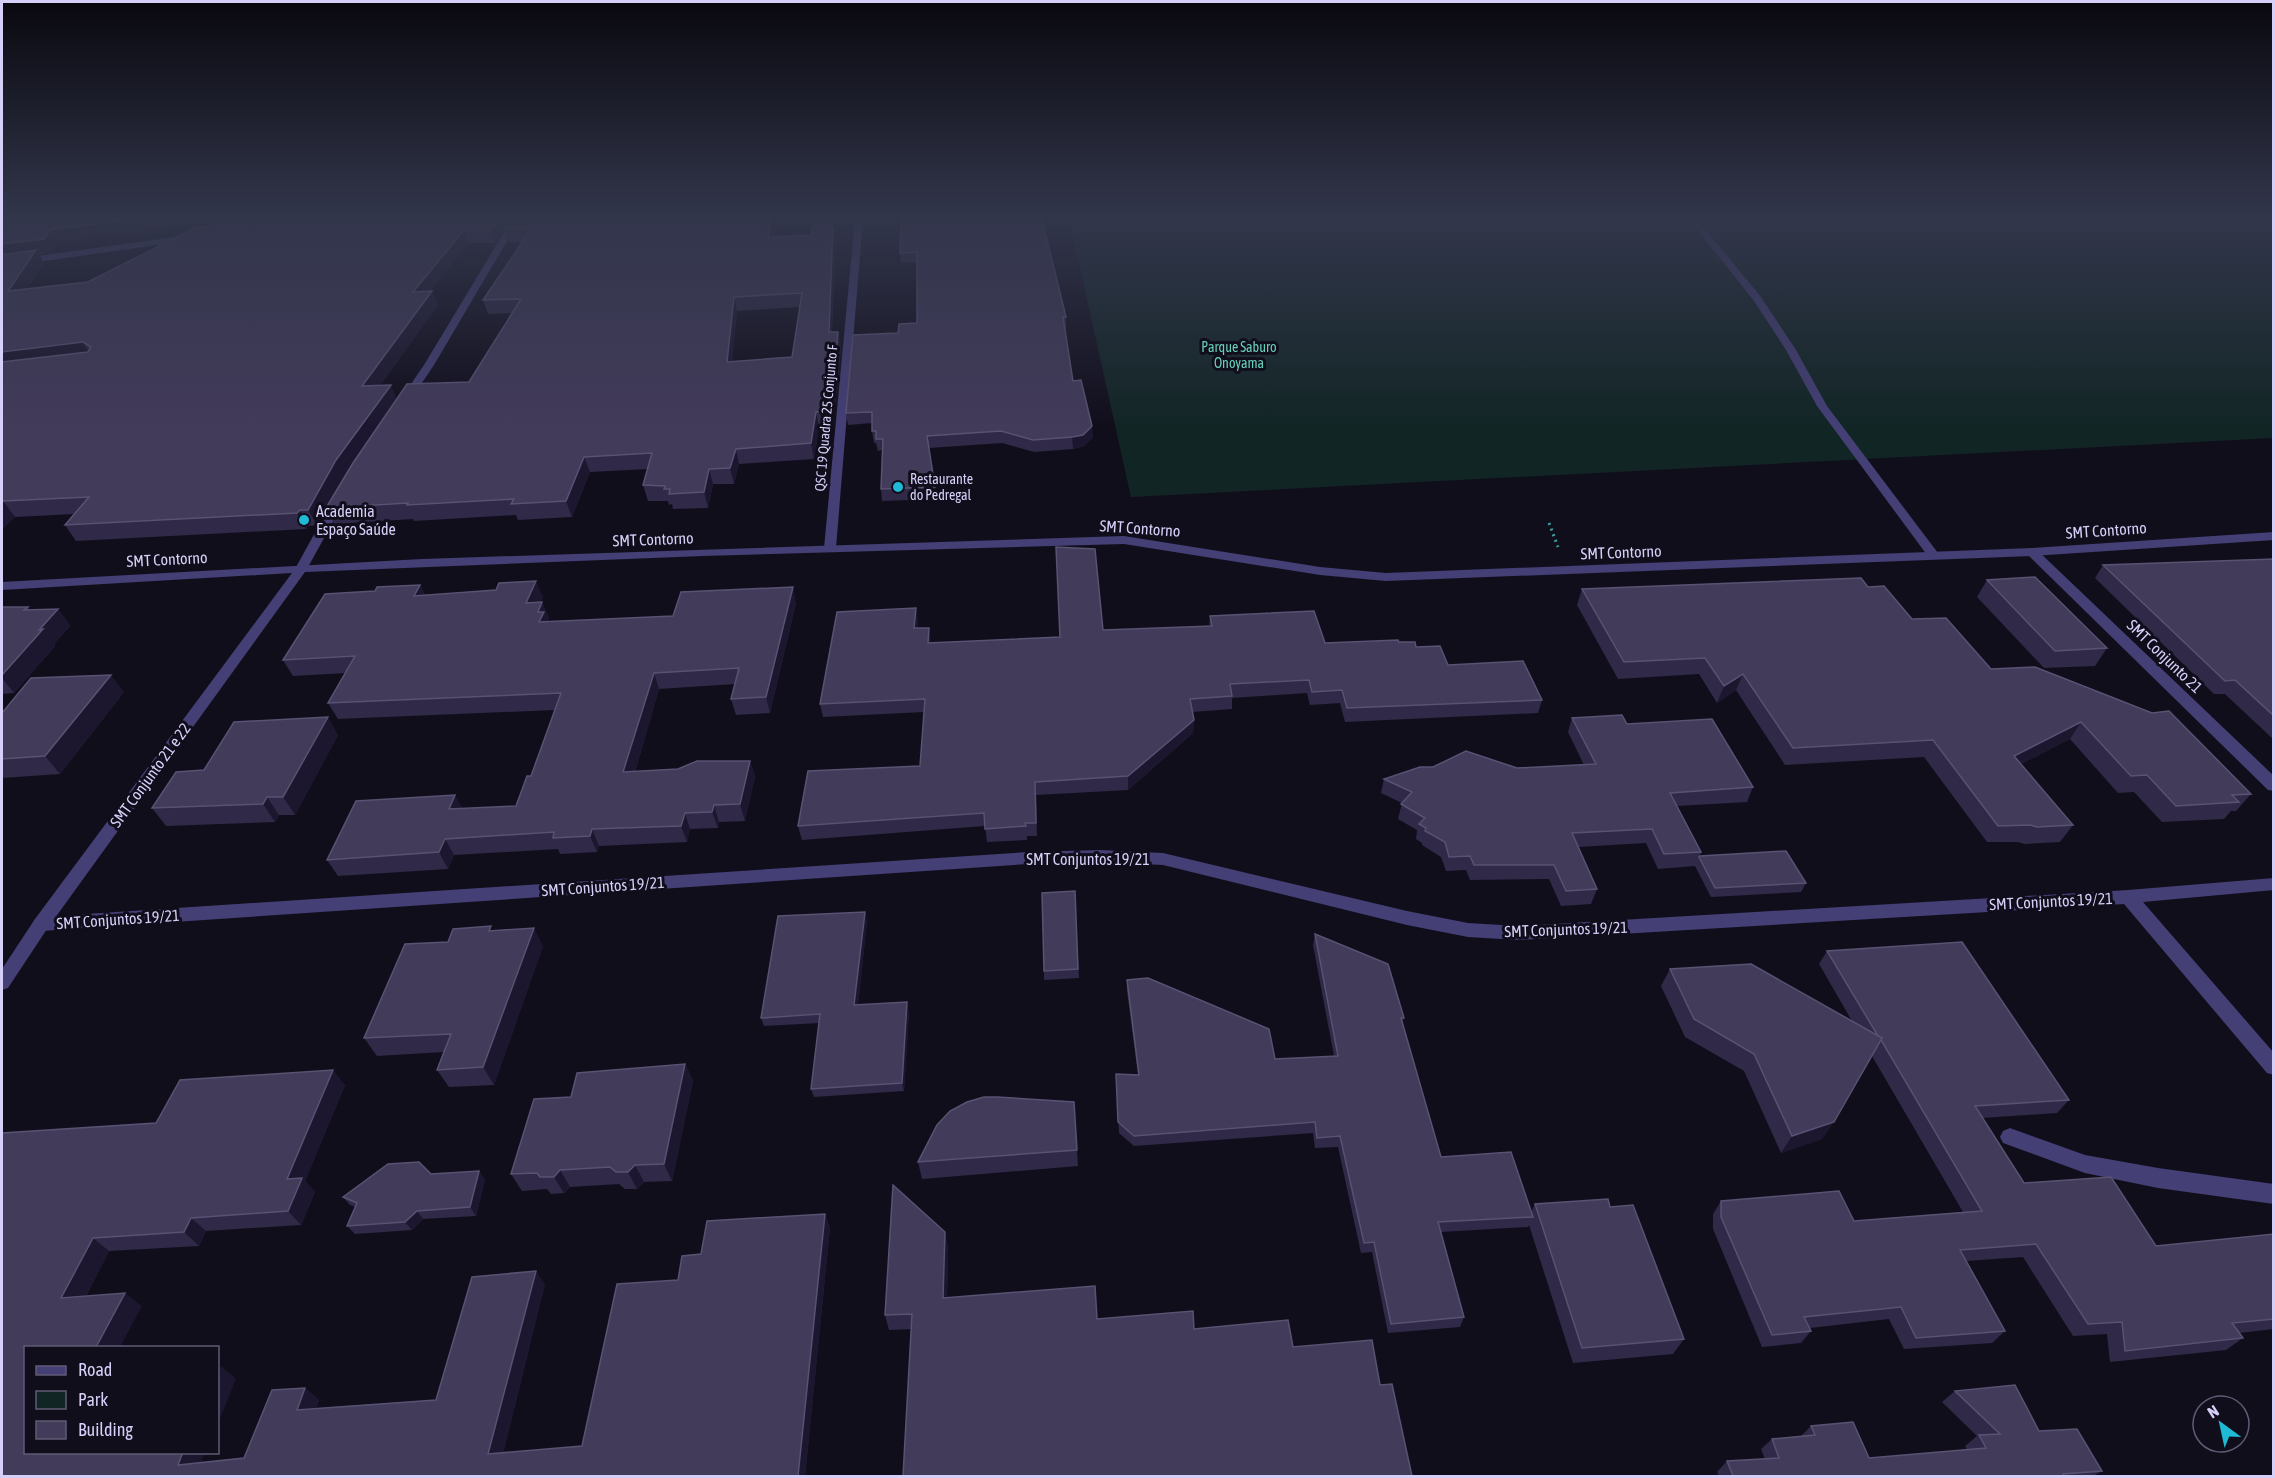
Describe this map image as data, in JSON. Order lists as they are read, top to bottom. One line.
{"streets":{"street":["QSC 19 Quadra 25 Conjunto F","SMT Contorno","SMT Conjunto 21","SMT Conjunto 21 e 22","SMT Conjuntos 19/21"]},"crossings":[["QSC 19 Quadra 25 Conjunto F","SMT Contorno"],["SMT Contorno","SMT Conjunto 21"],["SMT Contorno","SMT Conjunto 21 e 22"],["SMT Conjunto 21 e 22","SMT Conjuntos 19/21"]],"parks":["Parque Saburo Onoyama"],"places":["Restaurante do Pedregal","Academia Espaço Saúde"],"legend":["Road","Park","Building"],"north":"top left"}
